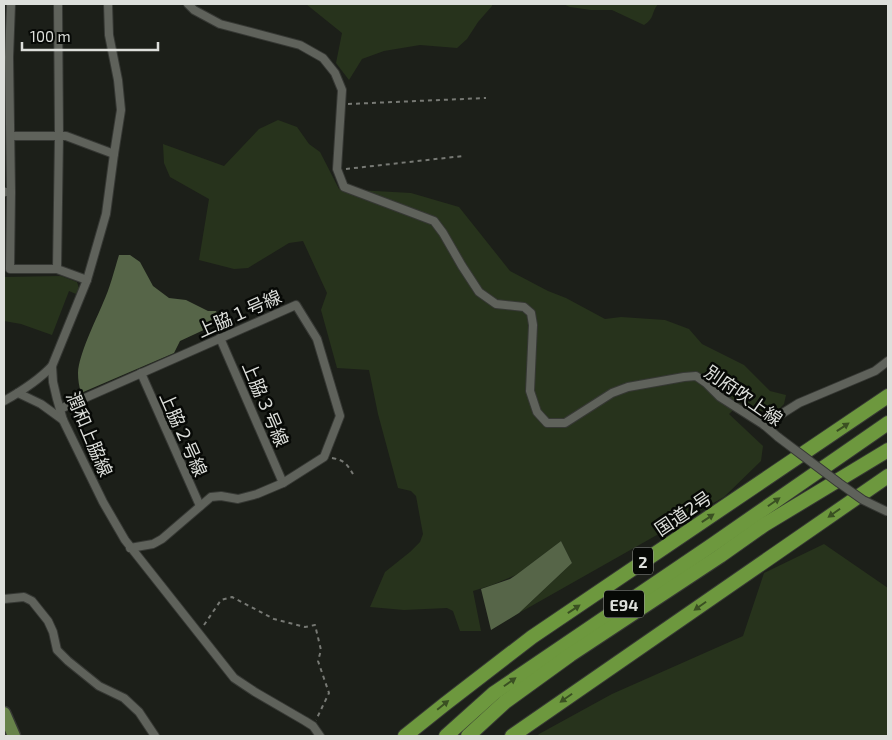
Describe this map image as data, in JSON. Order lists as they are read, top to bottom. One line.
{"streets":{"highway":["国道2号","2","E94"],"street":["上脇１号線","別府吹上線","上脇３号線","潤和上脇線","上脇２号線"]},"crossings":[["上脇１号線","上脇３号線"],["上脇１号線","潤和上脇線"],["上脇１号線","上脇２号線"]],"scale_bar":"100 m"}
